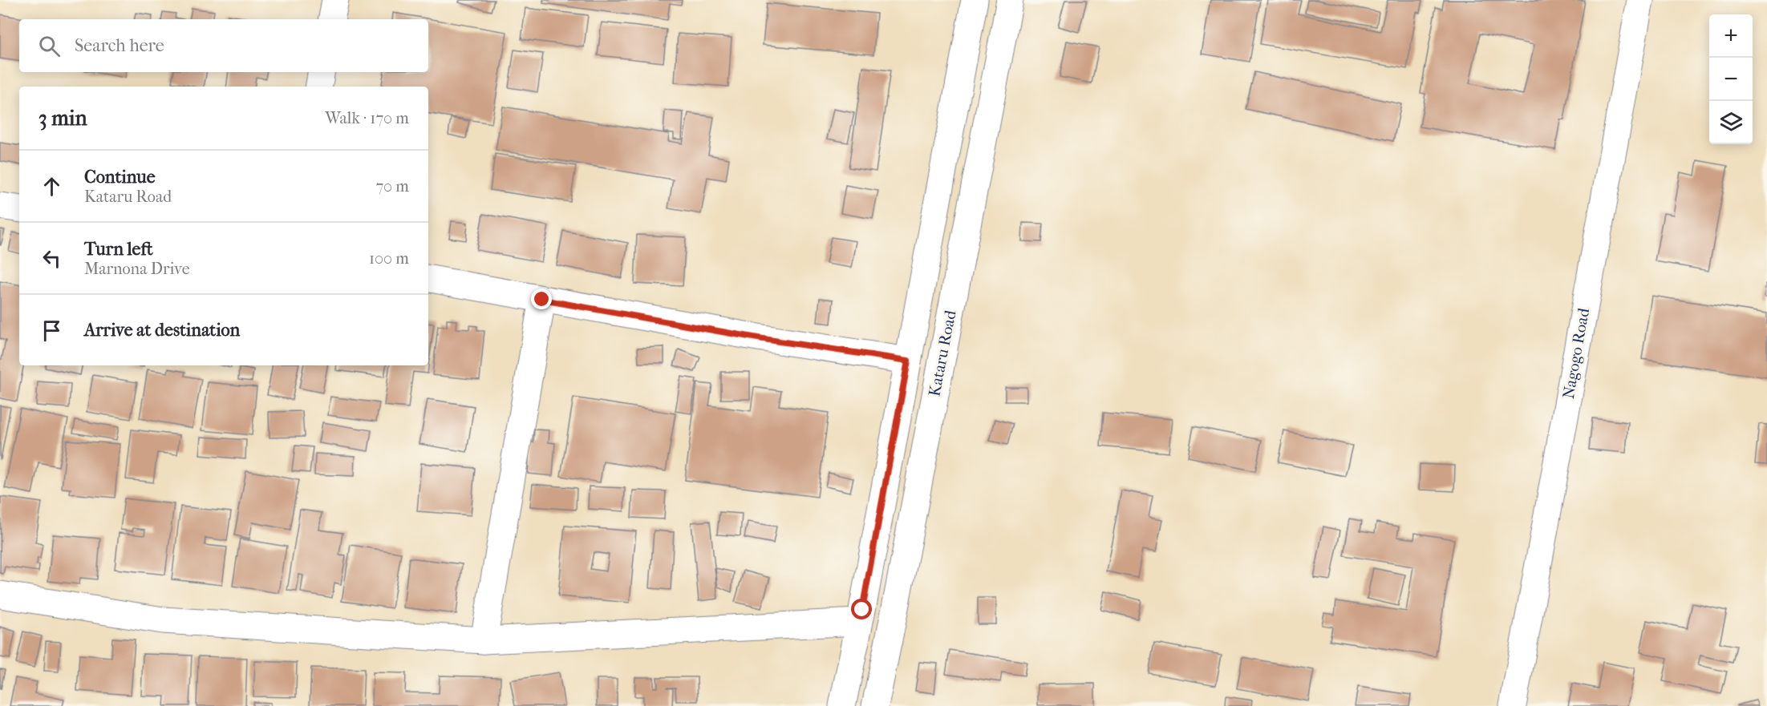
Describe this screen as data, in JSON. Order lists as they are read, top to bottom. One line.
{"streets":{"street":["Kataru Road","Nagogo Road"]},"page":{"map_buttons":["+","−"],"search":"Search here","heading":["3 min","Walk · 170 m"],"list":[["Continue","Kataru Road","70 m"],["Turn left","Marnona Drive","100 m"],"Arrive at destination"]}}
